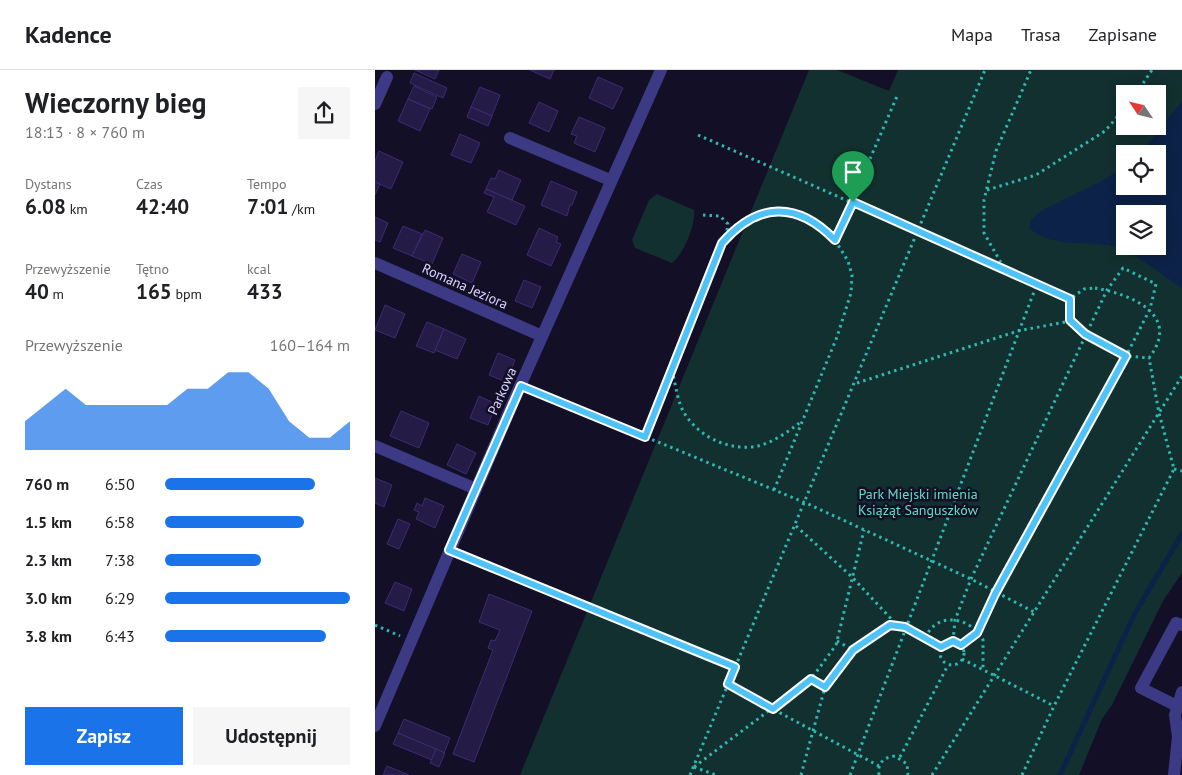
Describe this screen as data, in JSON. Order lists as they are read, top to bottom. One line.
{"streets":{"street":["Romana Jeziora","Parkowa"]},"crossings":[["Romana Jeziora","Parkowa"]],"parks":["Park Miejski imienia Książąt Sanguszków"],"north":"top left","page":{"header":"Kadence","nav":["Mapa","Trasa","Zapisane"],"heading":["Wieczorny bieg","18:13 · 8 × 760 m"],"stats":[["Dystans","6.08 km"],["Czas","42:40"],["Tempo","7:01 /km"],["Przewyższenie","40 m"],["Tętno","165 bpm"],["kcal","433"]],"chart":["Przewyższenie","160–164 m"],"list":[{"name":"760 m","note":"6:50"},{"name":"1.5 km","note":"6:58"},{"name":"2.3 km","note":"7:38"},{"name":"3.0 km","note":"6:29"},{"name":"3.8 km","note":"6:43"}],"buttons":["Zapisz","Udostępnij"]}}
